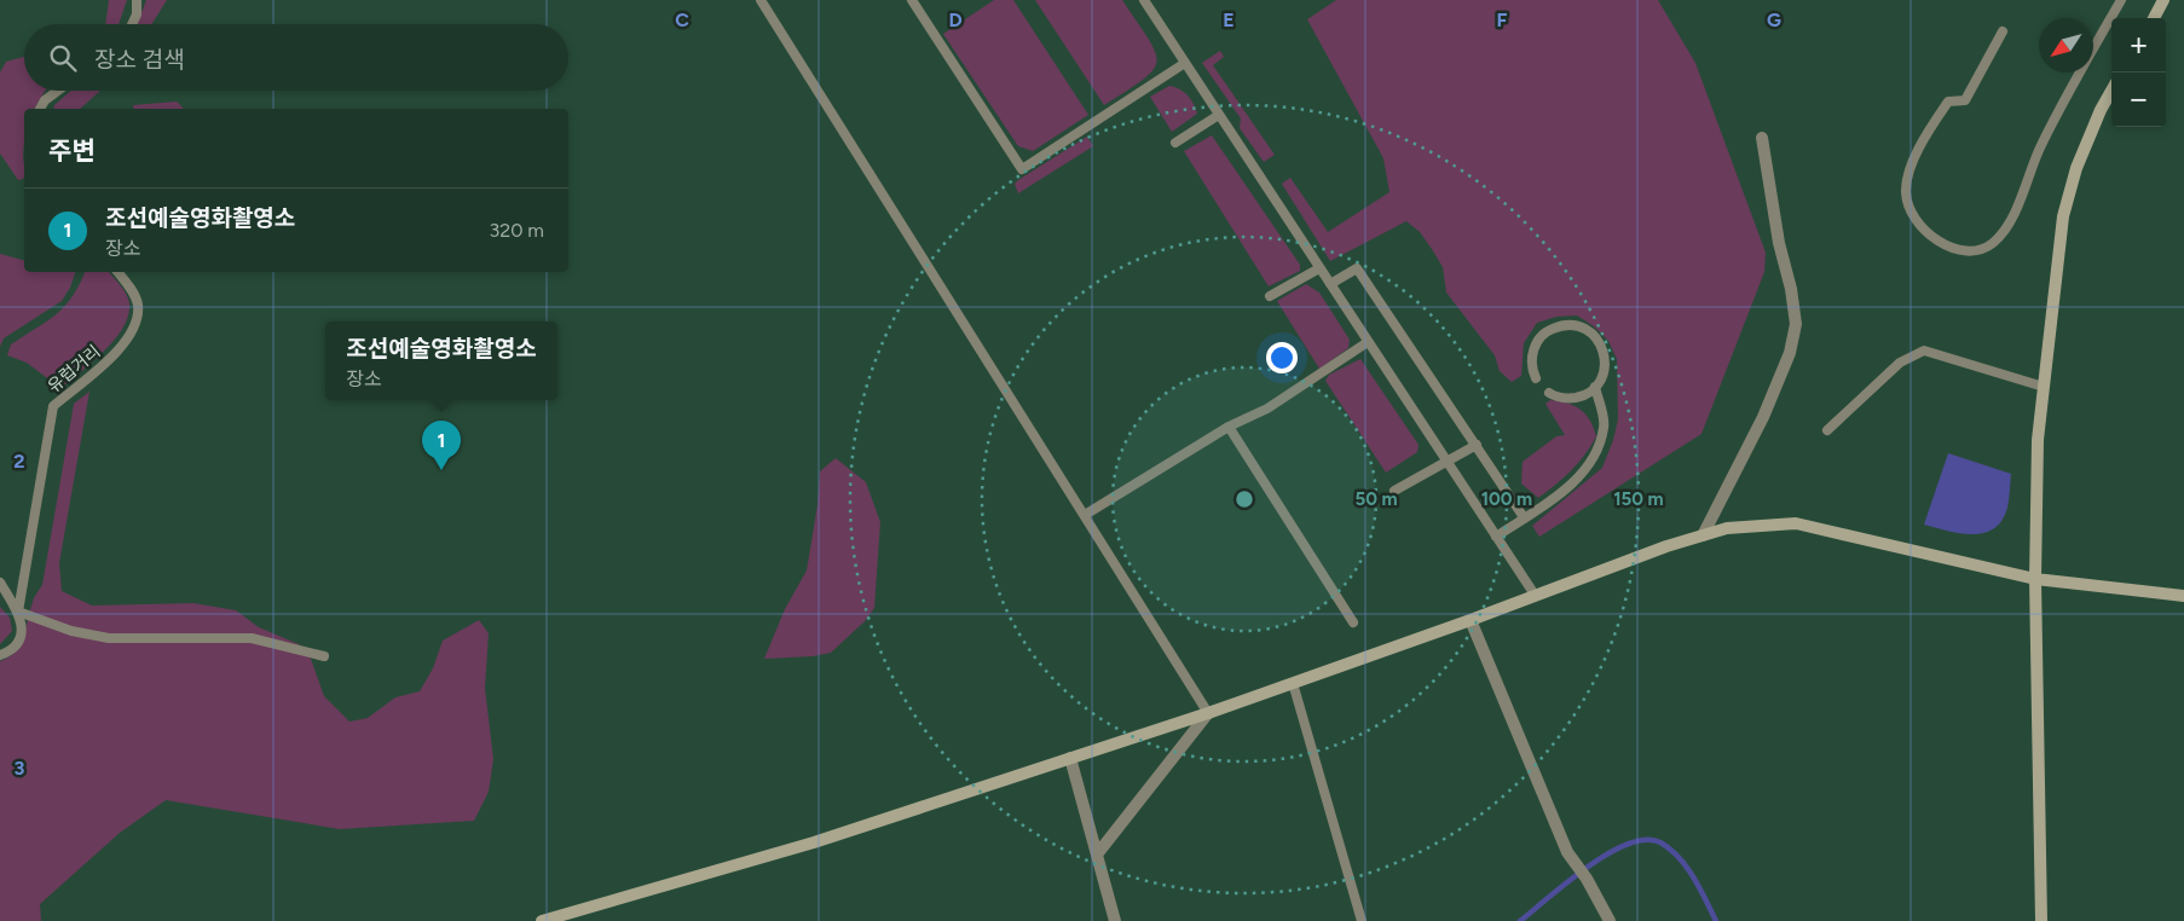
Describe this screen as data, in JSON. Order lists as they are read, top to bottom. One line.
{"streets":{"lane":["유럽거리"]},"north":"bottom left","page":{"map_buttons":["+","−"],"search":"장소 검색","heading":"주변","list":[{"mark":"1","name":"조선예술영화촬영소","note":"장소","value":"320 m"}],"popup":["조선예술영화촬영소","장소"],"pins":"1"},"grid":{"columns":["C","D","E","F","G"],"rows":["2","3"]},"rings":["50 m","100 m","150 m"]}
